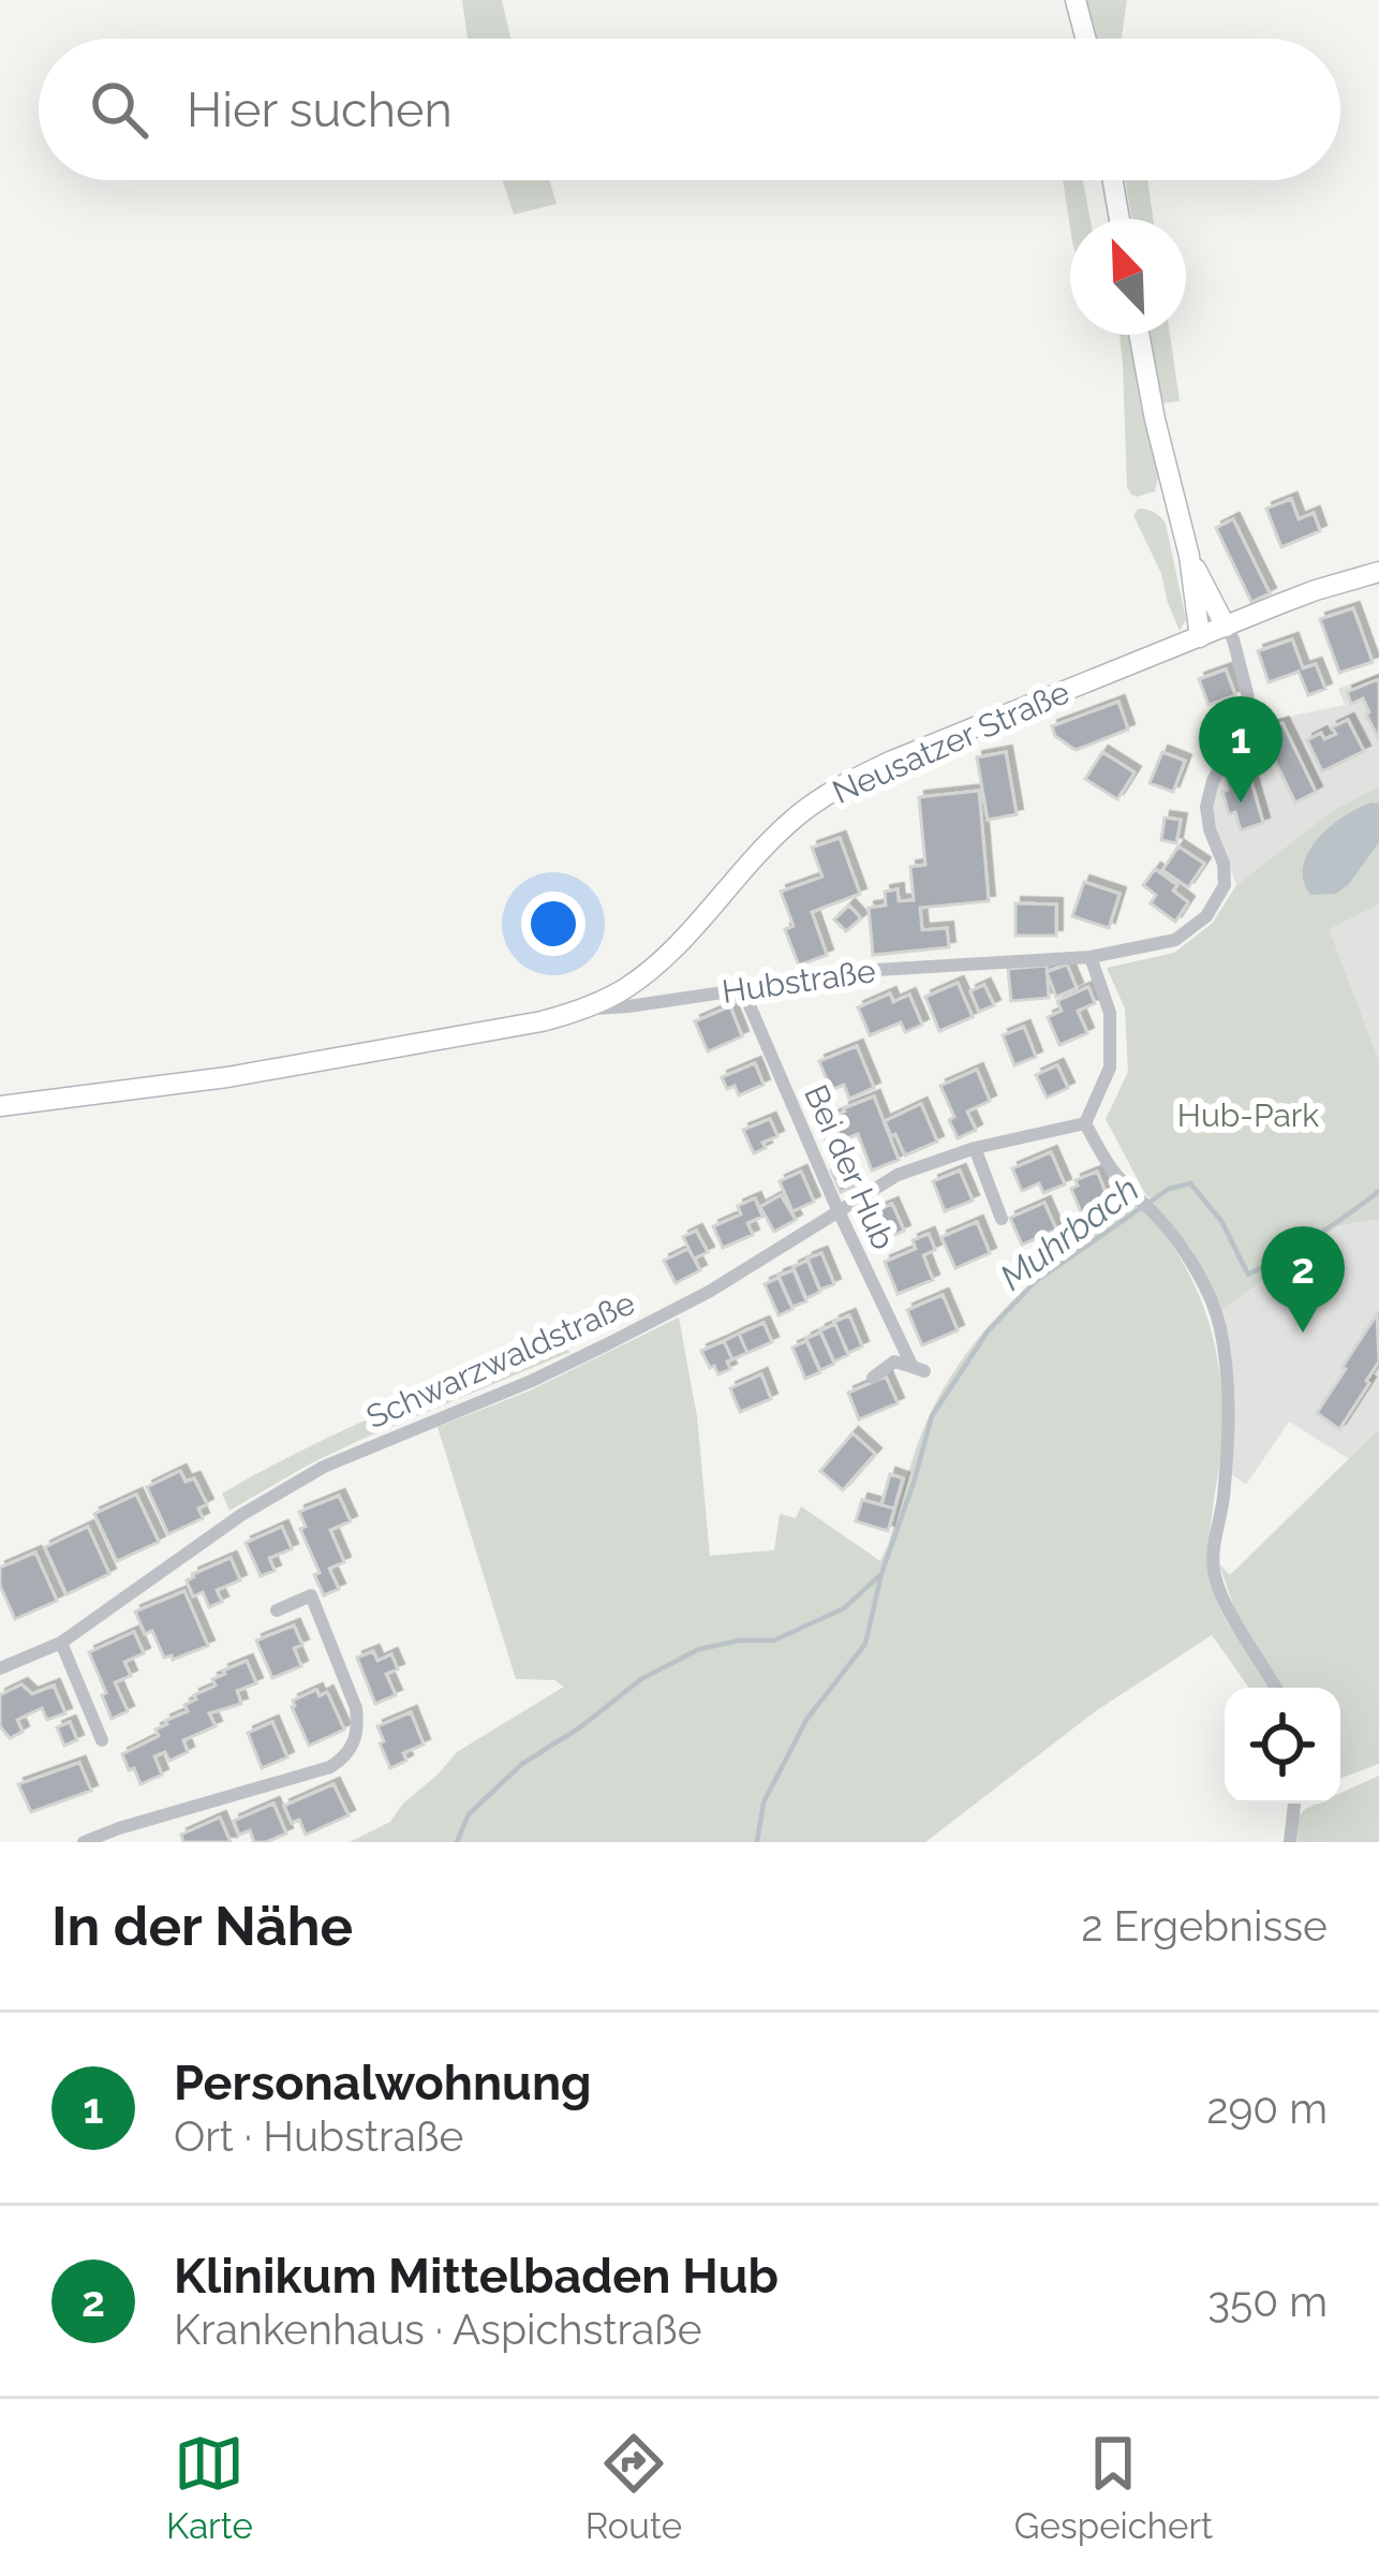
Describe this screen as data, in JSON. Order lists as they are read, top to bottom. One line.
{"streets":{"main road":["Neusatzer Straße","Hubstraße"],"street":["Bei der Hub","Schwarzwaldstraße"]},"crossings":[["Neusatzer Straße","Hubstraße"],["Hubstraße","Bei der Hub"],["Bei der Hub","Schwarzwaldstraße"]],"water":["Muhrbach"],"parks":["Hub-Park"],"north":"top left","page":{"search":"Hier suchen","pins":["1","2"],"heading":["In der Nähe","2 Ergebnisse"],"list":[{"mark":"1","name":"Personalwohnung","note":"Ort · Hubstraße","value":"290 m"},{"mark":"2","name":"Klinikum Mittelbaden Hub","note":"Krankenhaus · Aspichstraße","value":"350 m"}],"nav":["Karte","Route","Gespeichert"]}}
